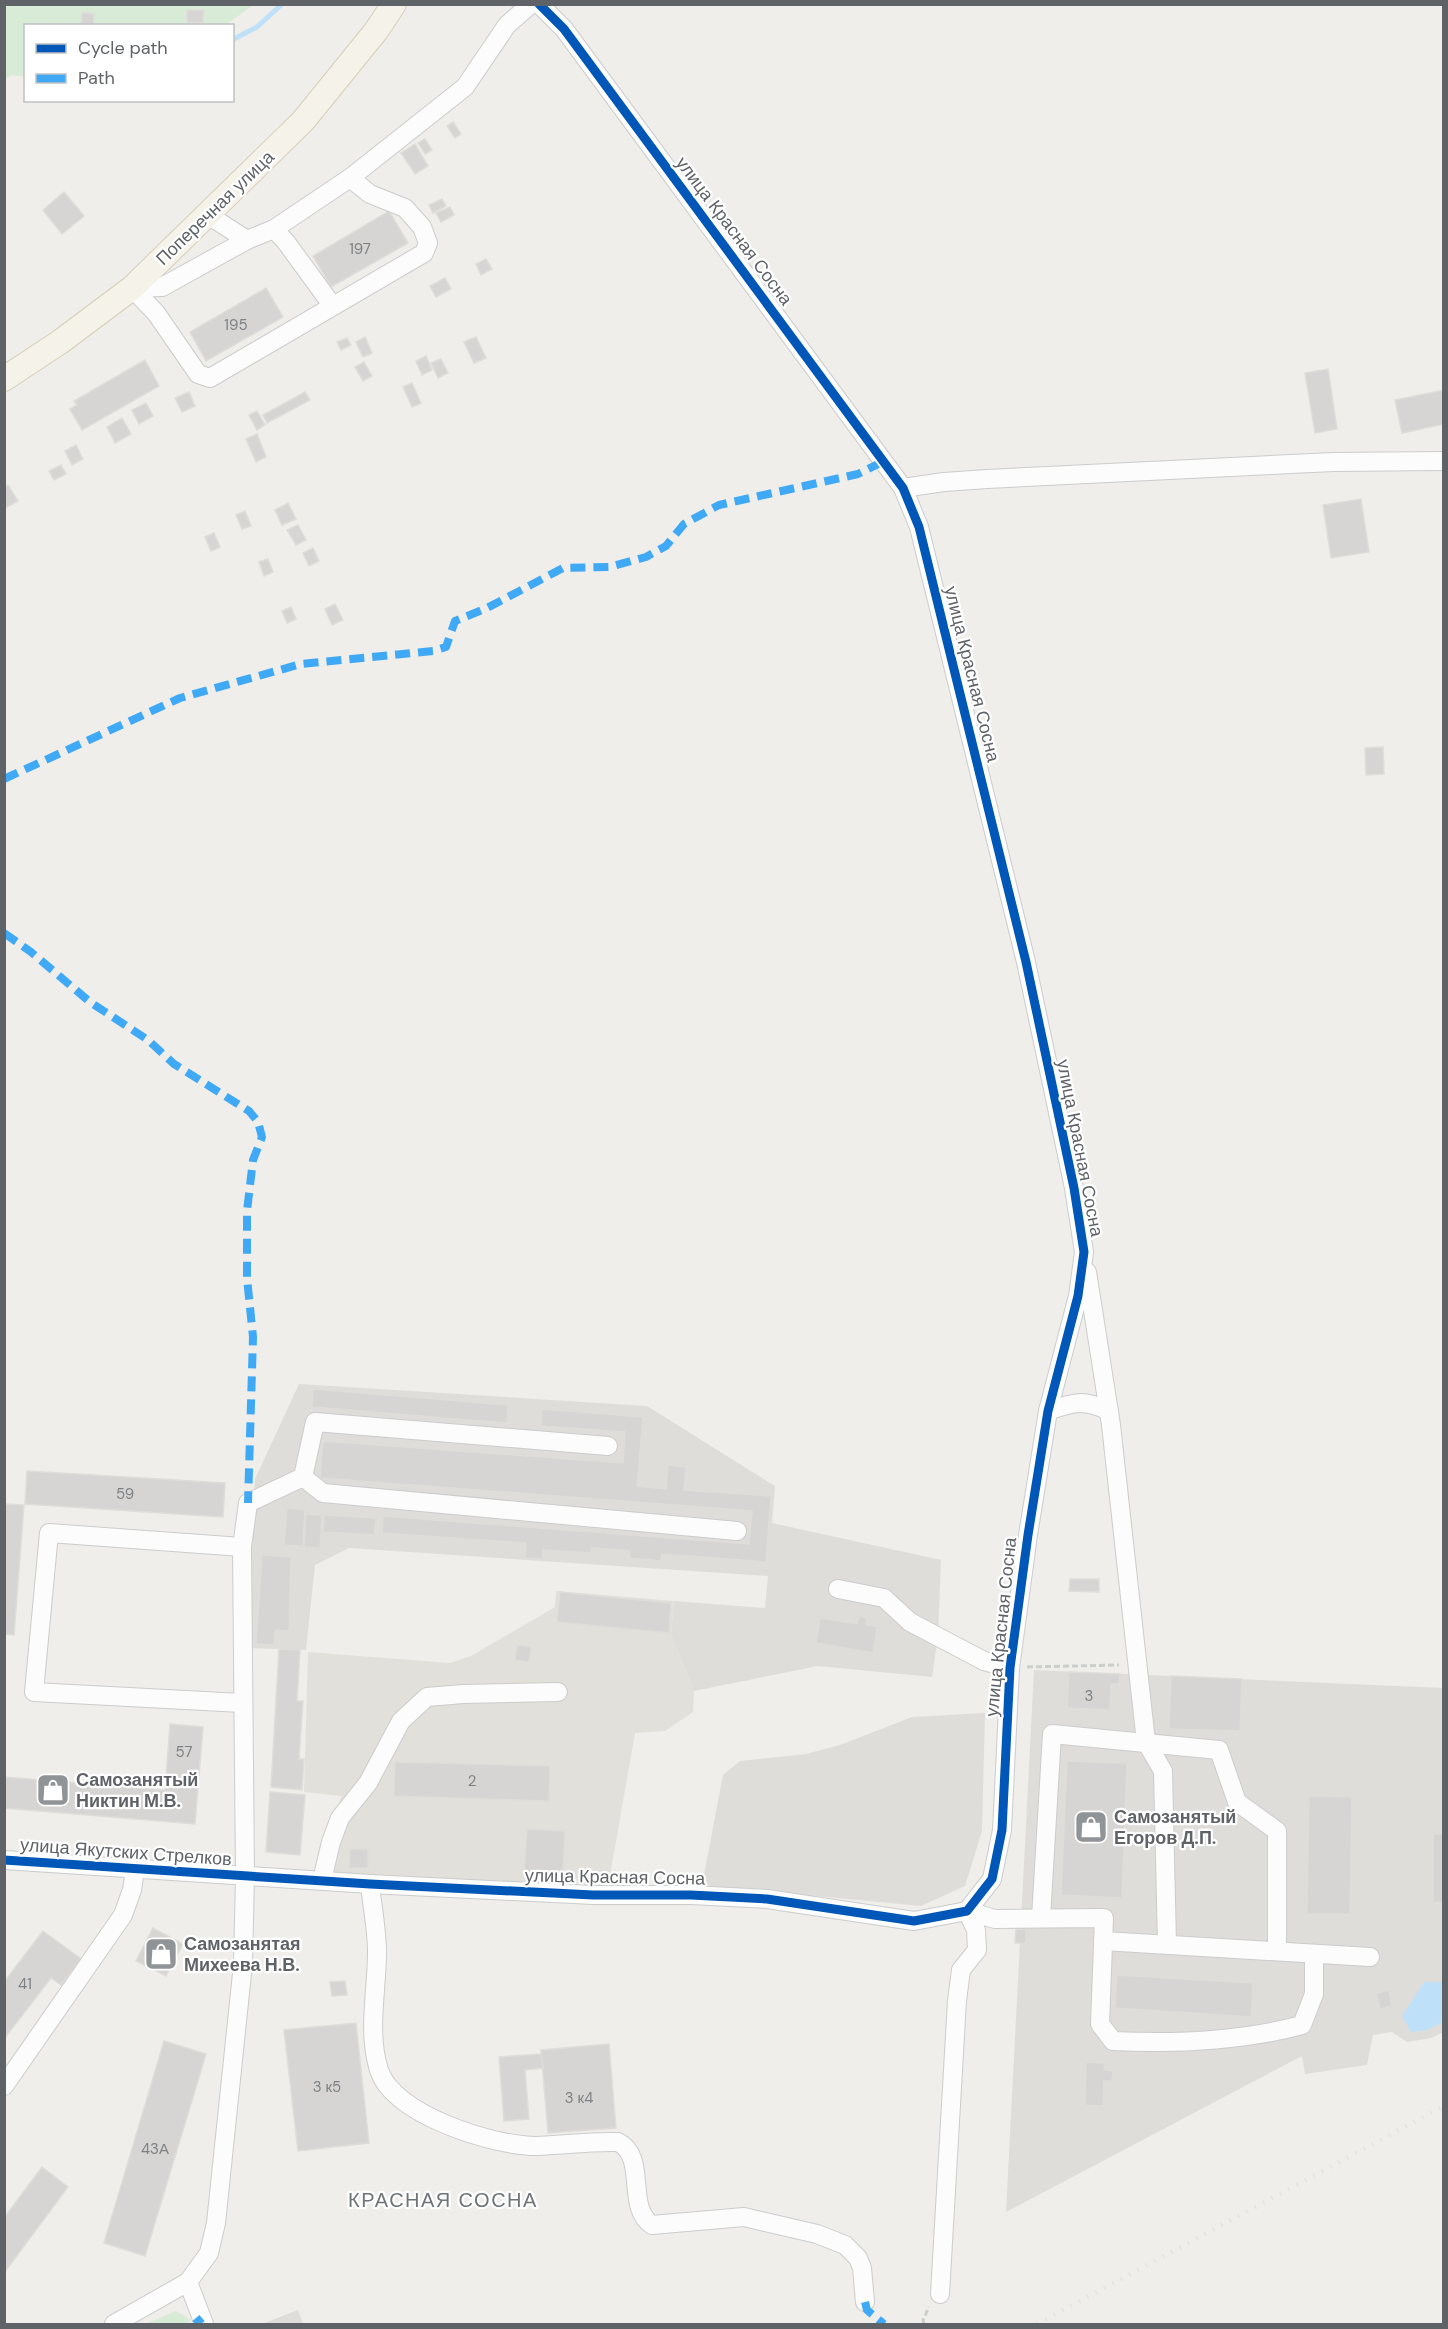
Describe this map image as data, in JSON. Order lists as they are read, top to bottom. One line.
{"streets":{"main road":["Поперечная улица"],"street":["улица Красная Сосна","улица Якутских Стрелков"]},"crossings":[["улица Красная Сосна","улица Якутских Стрелков"]],"districts":["КРАСНАЯ СОСНА"],"places":{"shop":["Самозанятый Никтин М.В.","Самозанятый Егоров Д.П.","Самозанятая Михеева Н.В."]},"house_numbers":["197","195","59","3","57","2","41","3 к5","3 к4","43А"],"legend":["Cycle path","Path"]}
